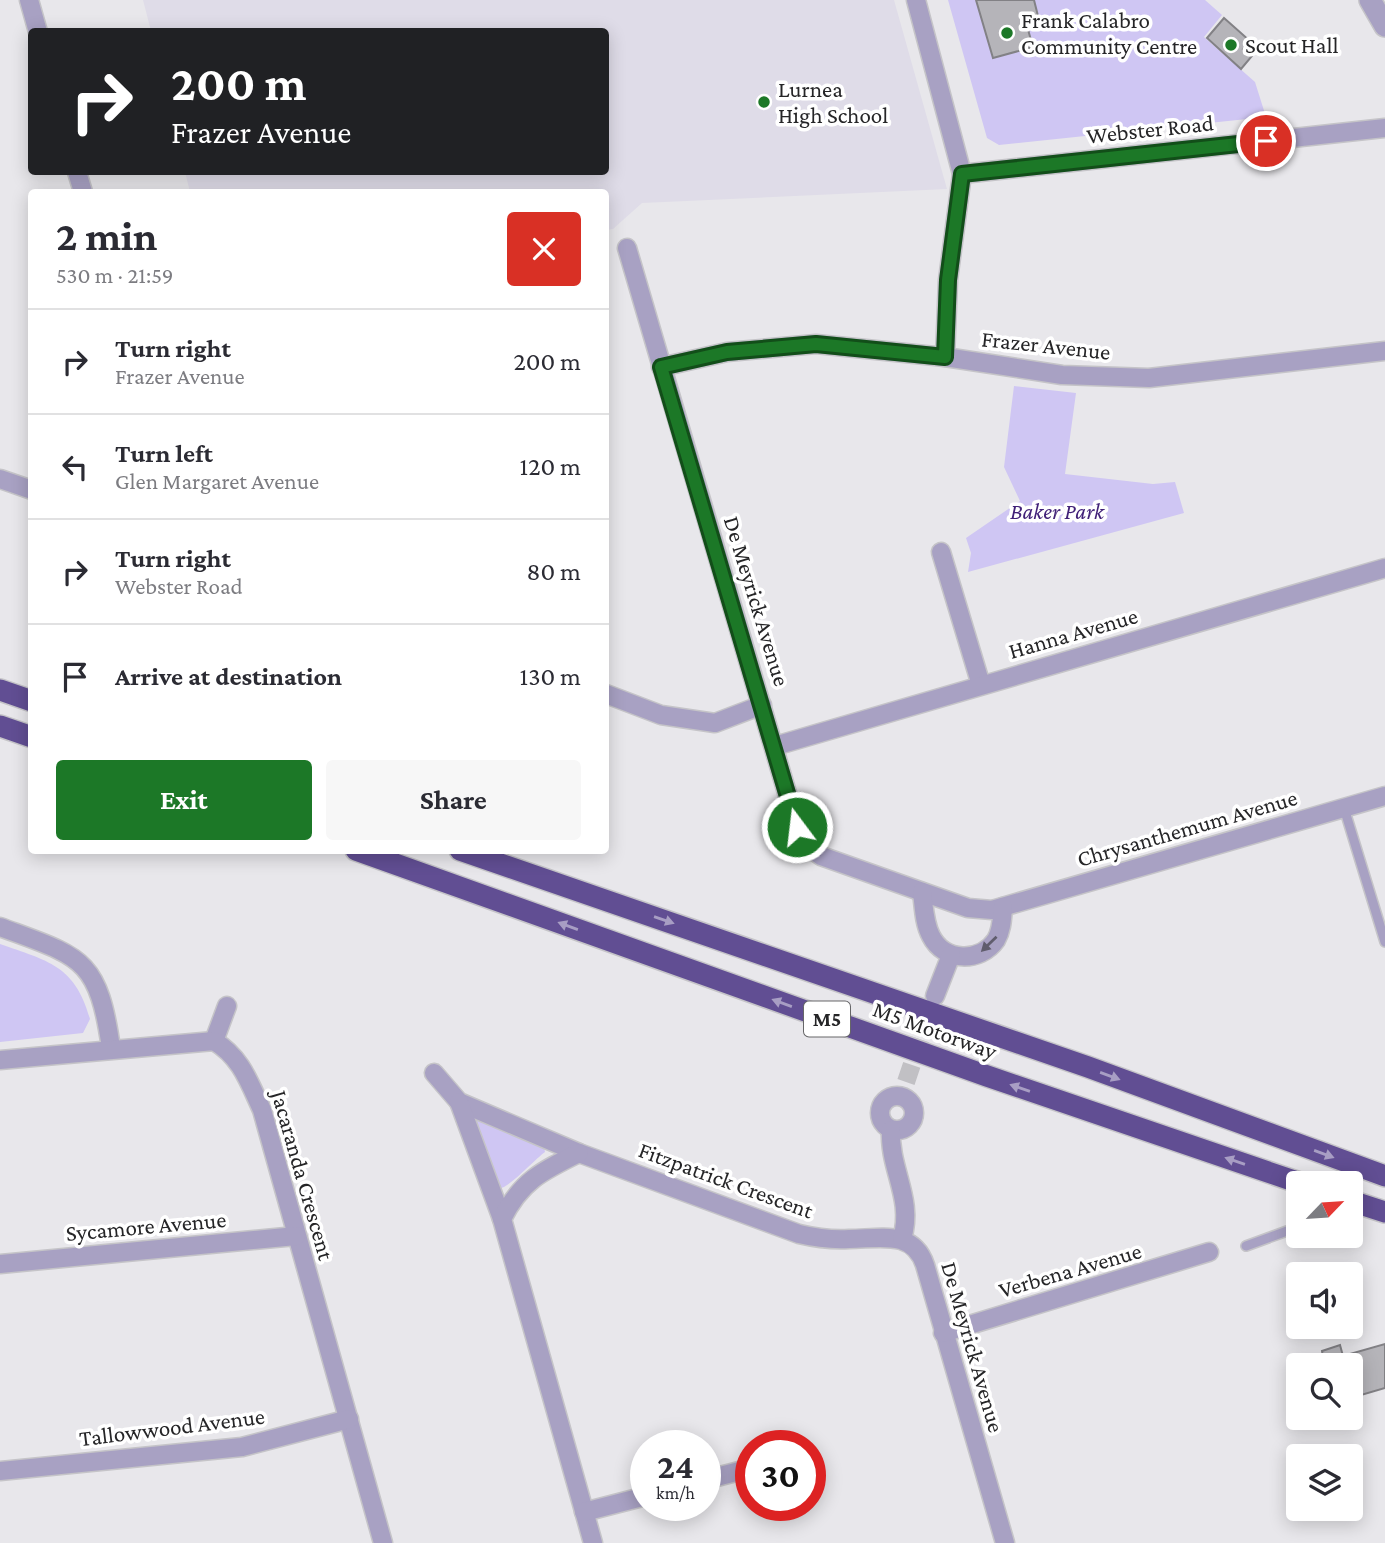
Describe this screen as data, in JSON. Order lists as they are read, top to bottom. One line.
{"streets":{"highway":["M5","M5 Motorway"],"street":["Webster Road","Frazer Avenue","De Meyrick Avenue","Hanna Avenue","Chrysanthemum Avenue","Jacaranda Crescent","Fitzpatrick Crescent","Sycamore Avenue","Verbena Avenue","Tallowwood Avenue"]},"crossings":[["Frazer Avenue","De Meyrick Avenue"],["De Meyrick Avenue","Hanna Avenue"],["De Meyrick Avenue","Chrysanthemum Avenue"],["De Meyrick Avenue","Fitzpatrick Crescent"],["De Meyrick Avenue","Verbena Avenue"],["Jacaranda Crescent","Sycamore Avenue"],["Jacaranda Crescent","Tallowwood Avenue"]],"parks":["Baker Park"],"places":["Frank Calabro Community Centre","Scout Hall","Lurnea High School"],"north":"top right","page":{"turn":["200 m","Frazer Avenue"],"heading":["2 min","530 m · 21:59"],"list":[{"name":"Turn right","note":"Frazer Avenue","value":"200 m"},{"name":"Turn left","note":"Glen Margaret Avenue","value":"120 m"},{"name":"Turn right","note":"Webster Road","value":"80 m"},{"name":"Arrive at destination","value":"130 m"}],"buttons":["Exit","Share"],"speed":"24 km/h","limit":"30"}}
